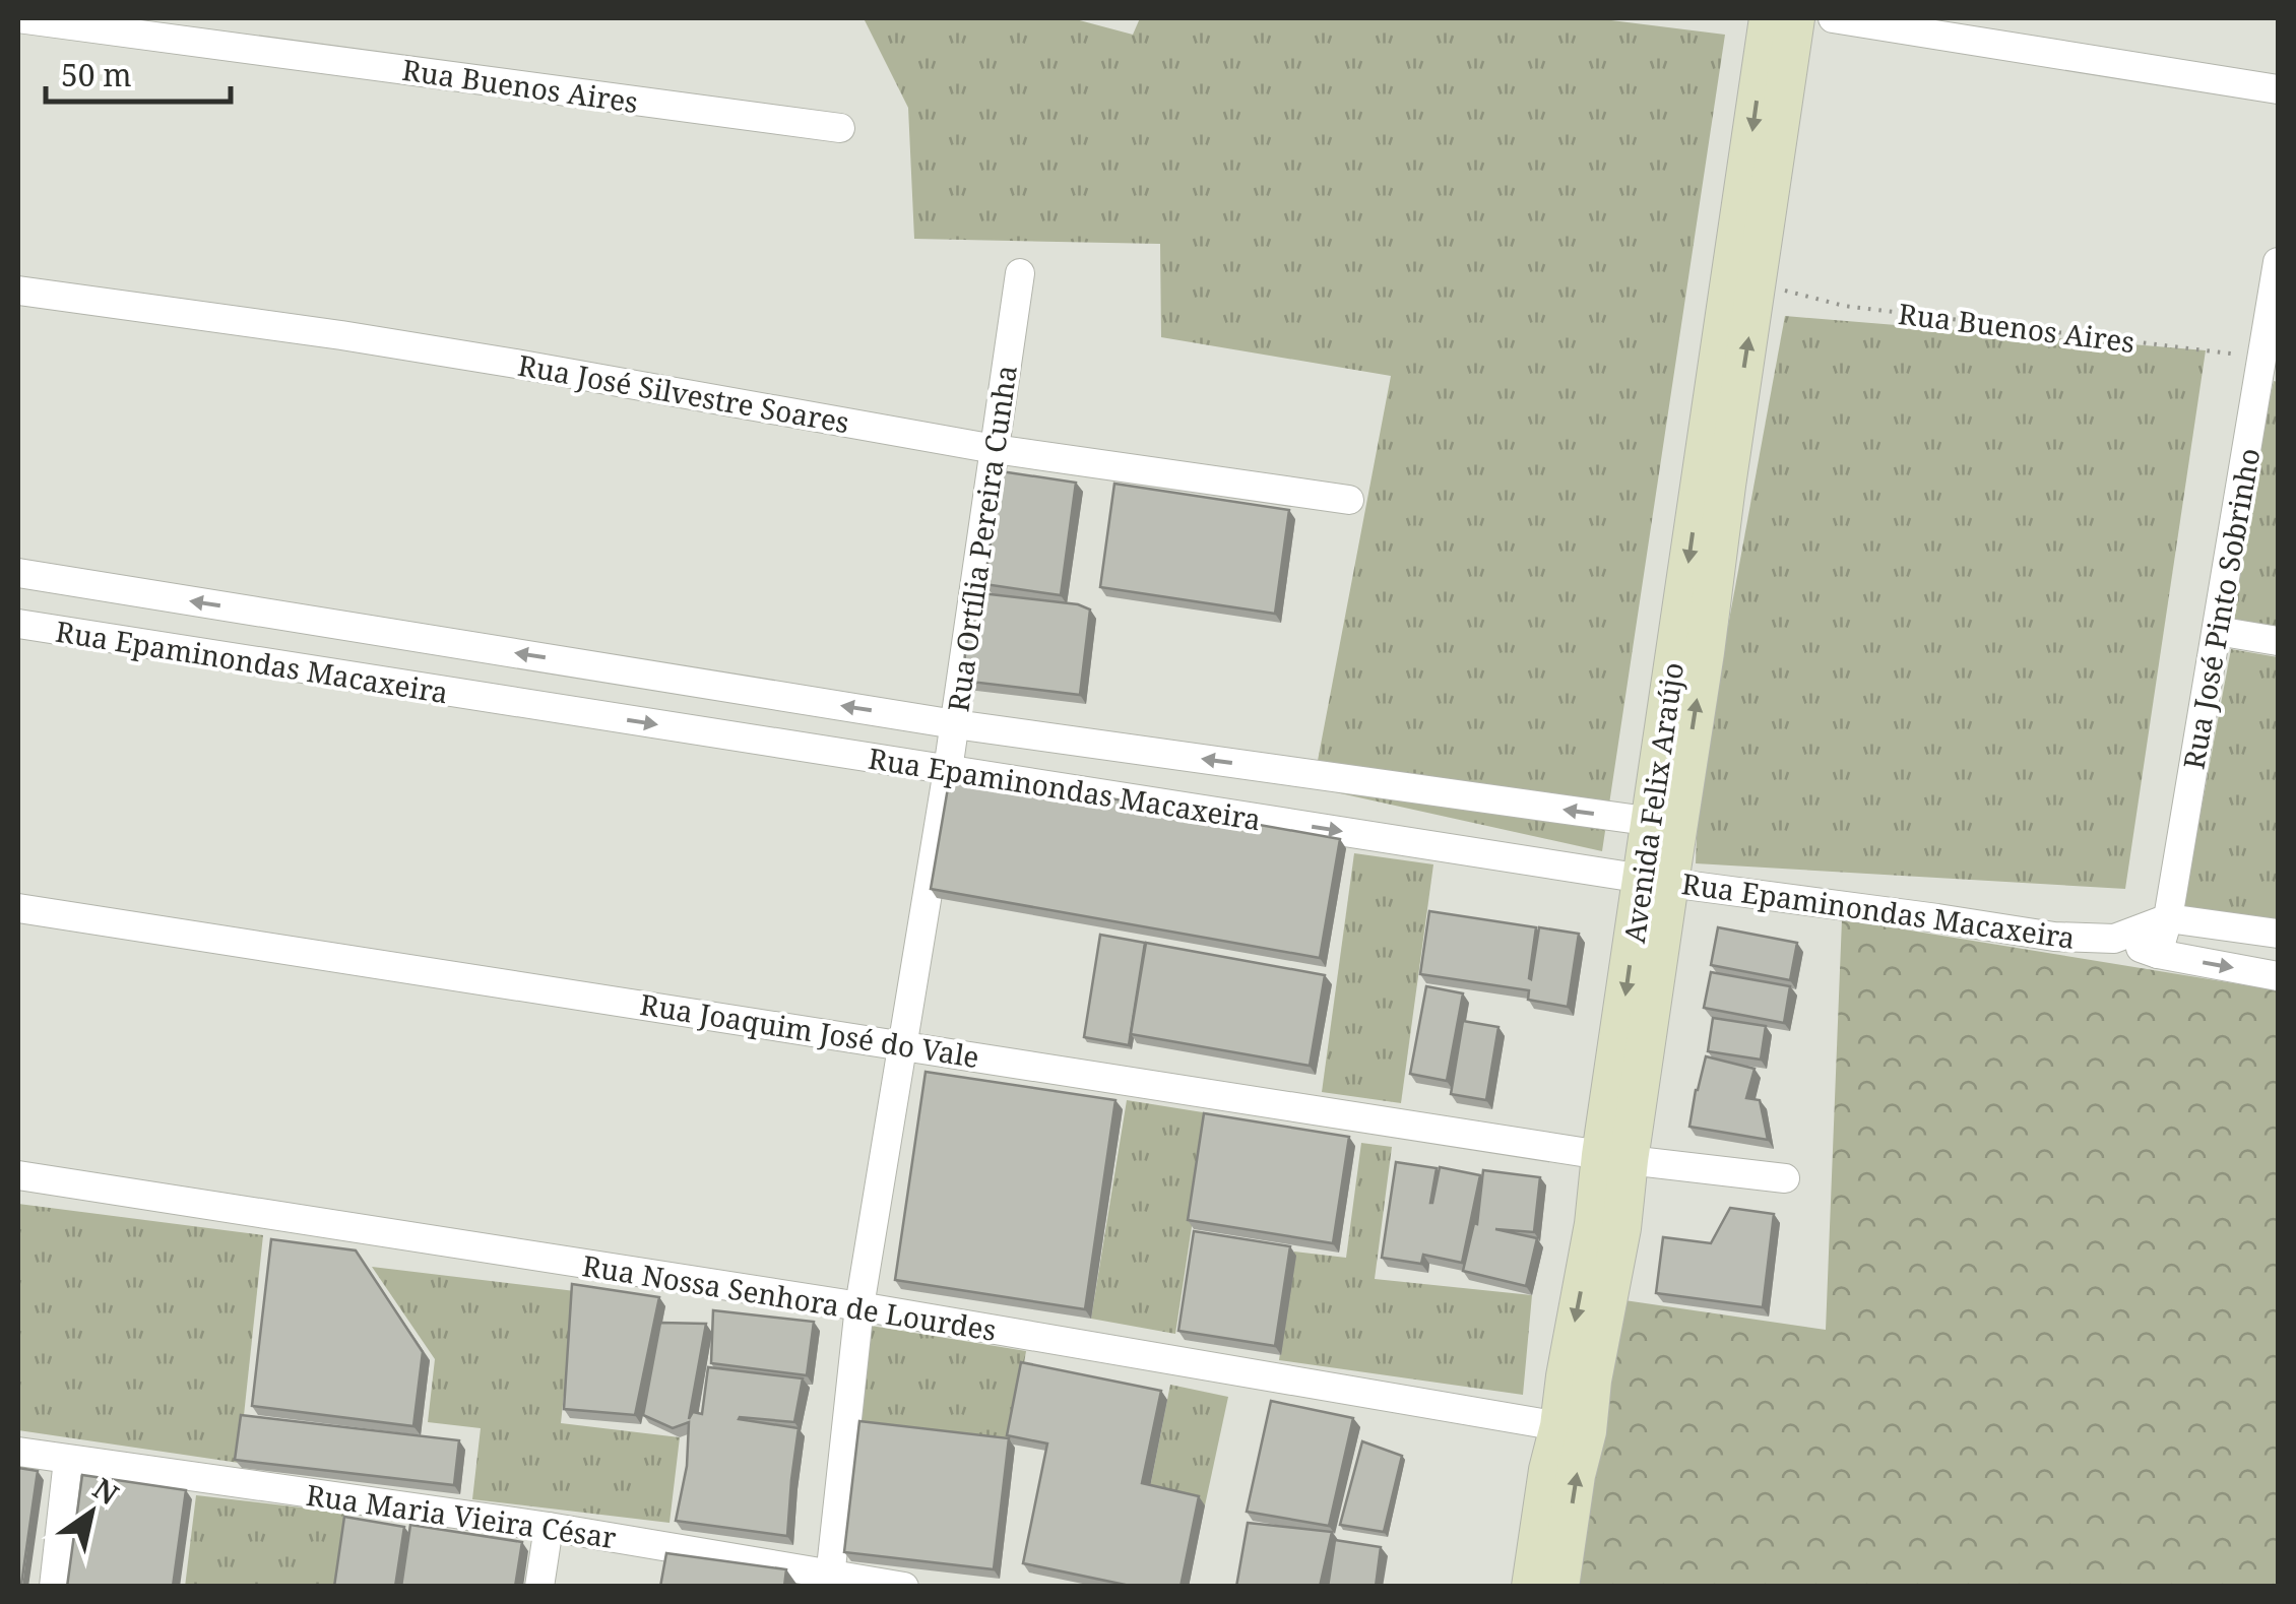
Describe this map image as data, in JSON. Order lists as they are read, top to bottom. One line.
{"streets":{"main road":["Avenida Felix Araújo"],"street":["Rua Buenos Aires","Rua José Silvestre Soares","Rua Ortília Pereira Cunha","Rua José Pinto Sobrinho","Rua Epaminondas Macaxeira","Rua Joaquim José do Vale","Rua Nossa Senhora de Lourdes","Rua Maria Vieira César"]},"crossings":[["Rua Buenos Aires","Rua José Pinto Sobrinho"],["Rua Buenos Aires","Avenida Felix Araújo"],["Rua José Silvestre Soares","Rua Ortília Pereira Cunha"],["Rua Ortília Pereira Cunha","Rua Epaminondas Macaxeira"],["Rua Ortília Pereira Cunha","Rua Joaquim José do Vale"],["Rua Ortília Pereira Cunha","Rua Nossa Senhora de Lourdes"],["Rua Ortília Pereira Cunha","Rua Maria Vieira César"],["Rua José Pinto Sobrinho","Rua Epaminondas Macaxeira"],["Rua Epaminondas Macaxeira","Avenida Felix Araújo"],["Avenida Felix Araújo","Rua Joaquim José do Vale"],["Avenida Felix Araújo","Rua Nossa Senhora de Lourdes"]],"scale_bar":"50 m","north":"top right"}
